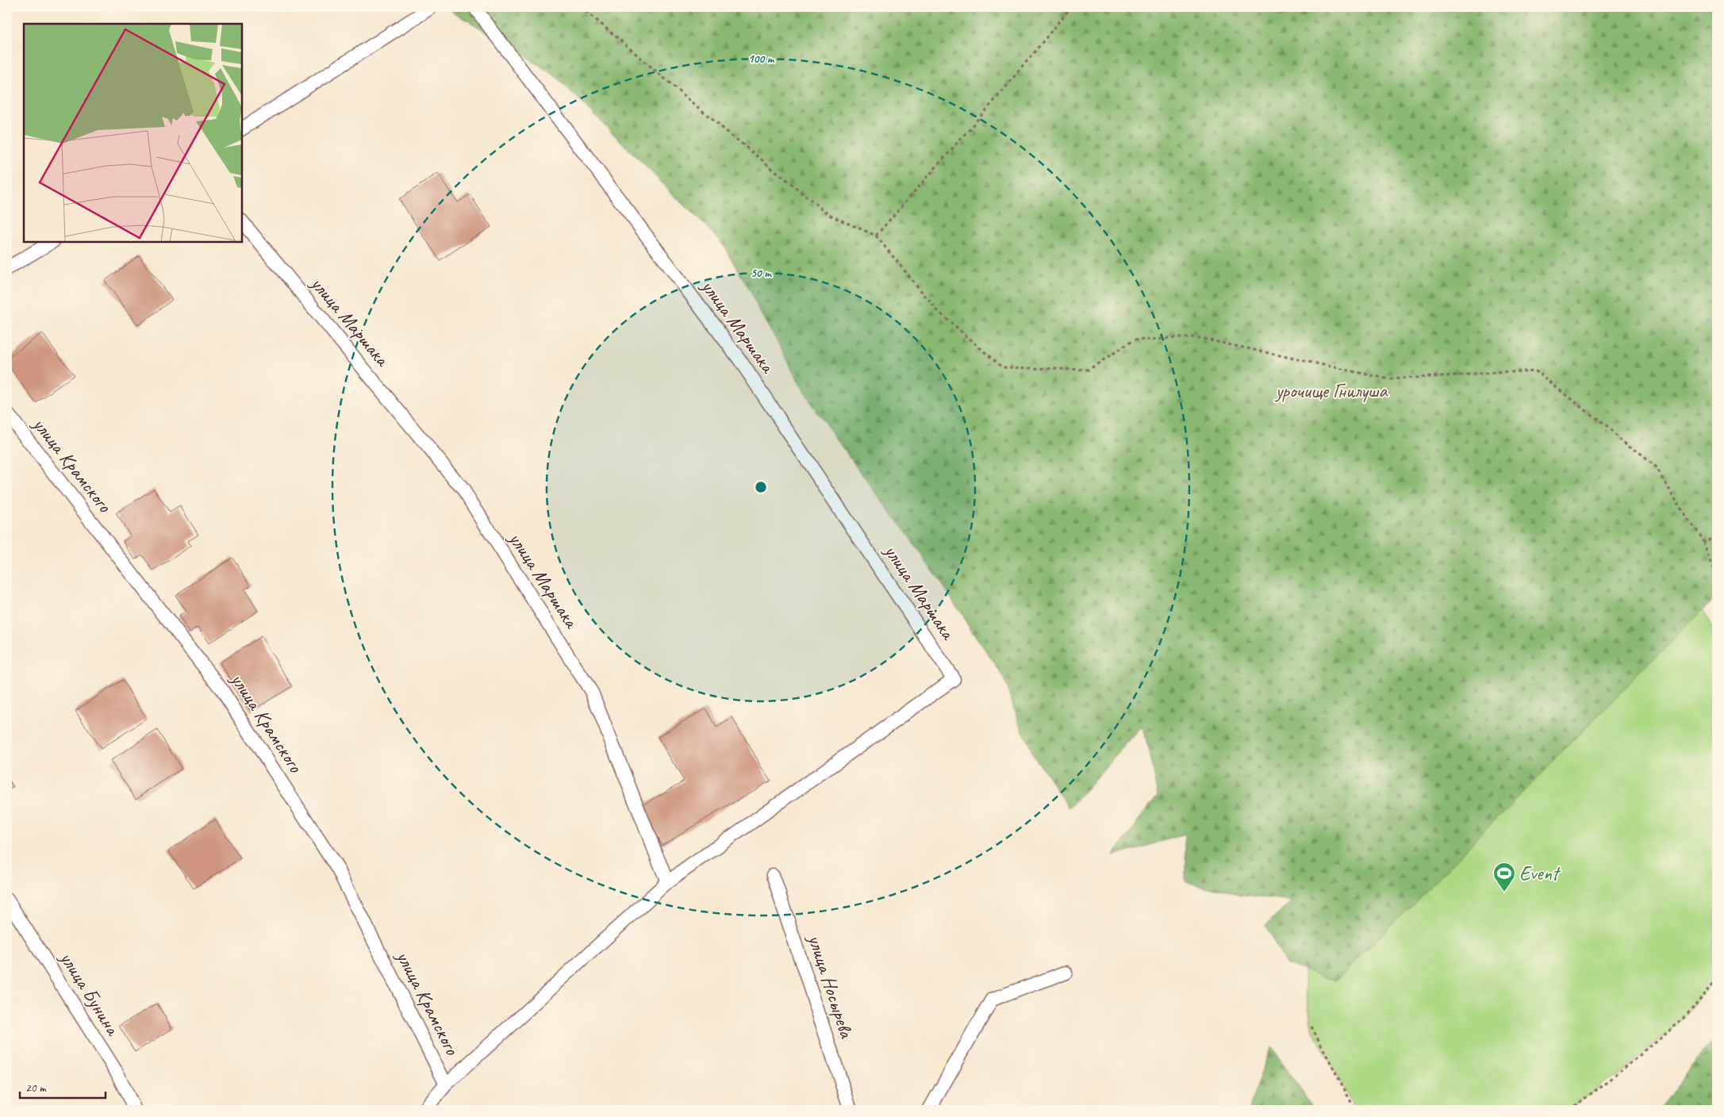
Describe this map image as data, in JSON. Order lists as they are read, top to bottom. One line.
{"streets":{"lane":["улица Маршака","улица Крамского","улица Носырева","улица Бунина"]},"parks":["урочище Гнилуша"],"places":{"sports":["Event"]},"scale_bar":"20 m","rings":["100 m","50 m"]}
